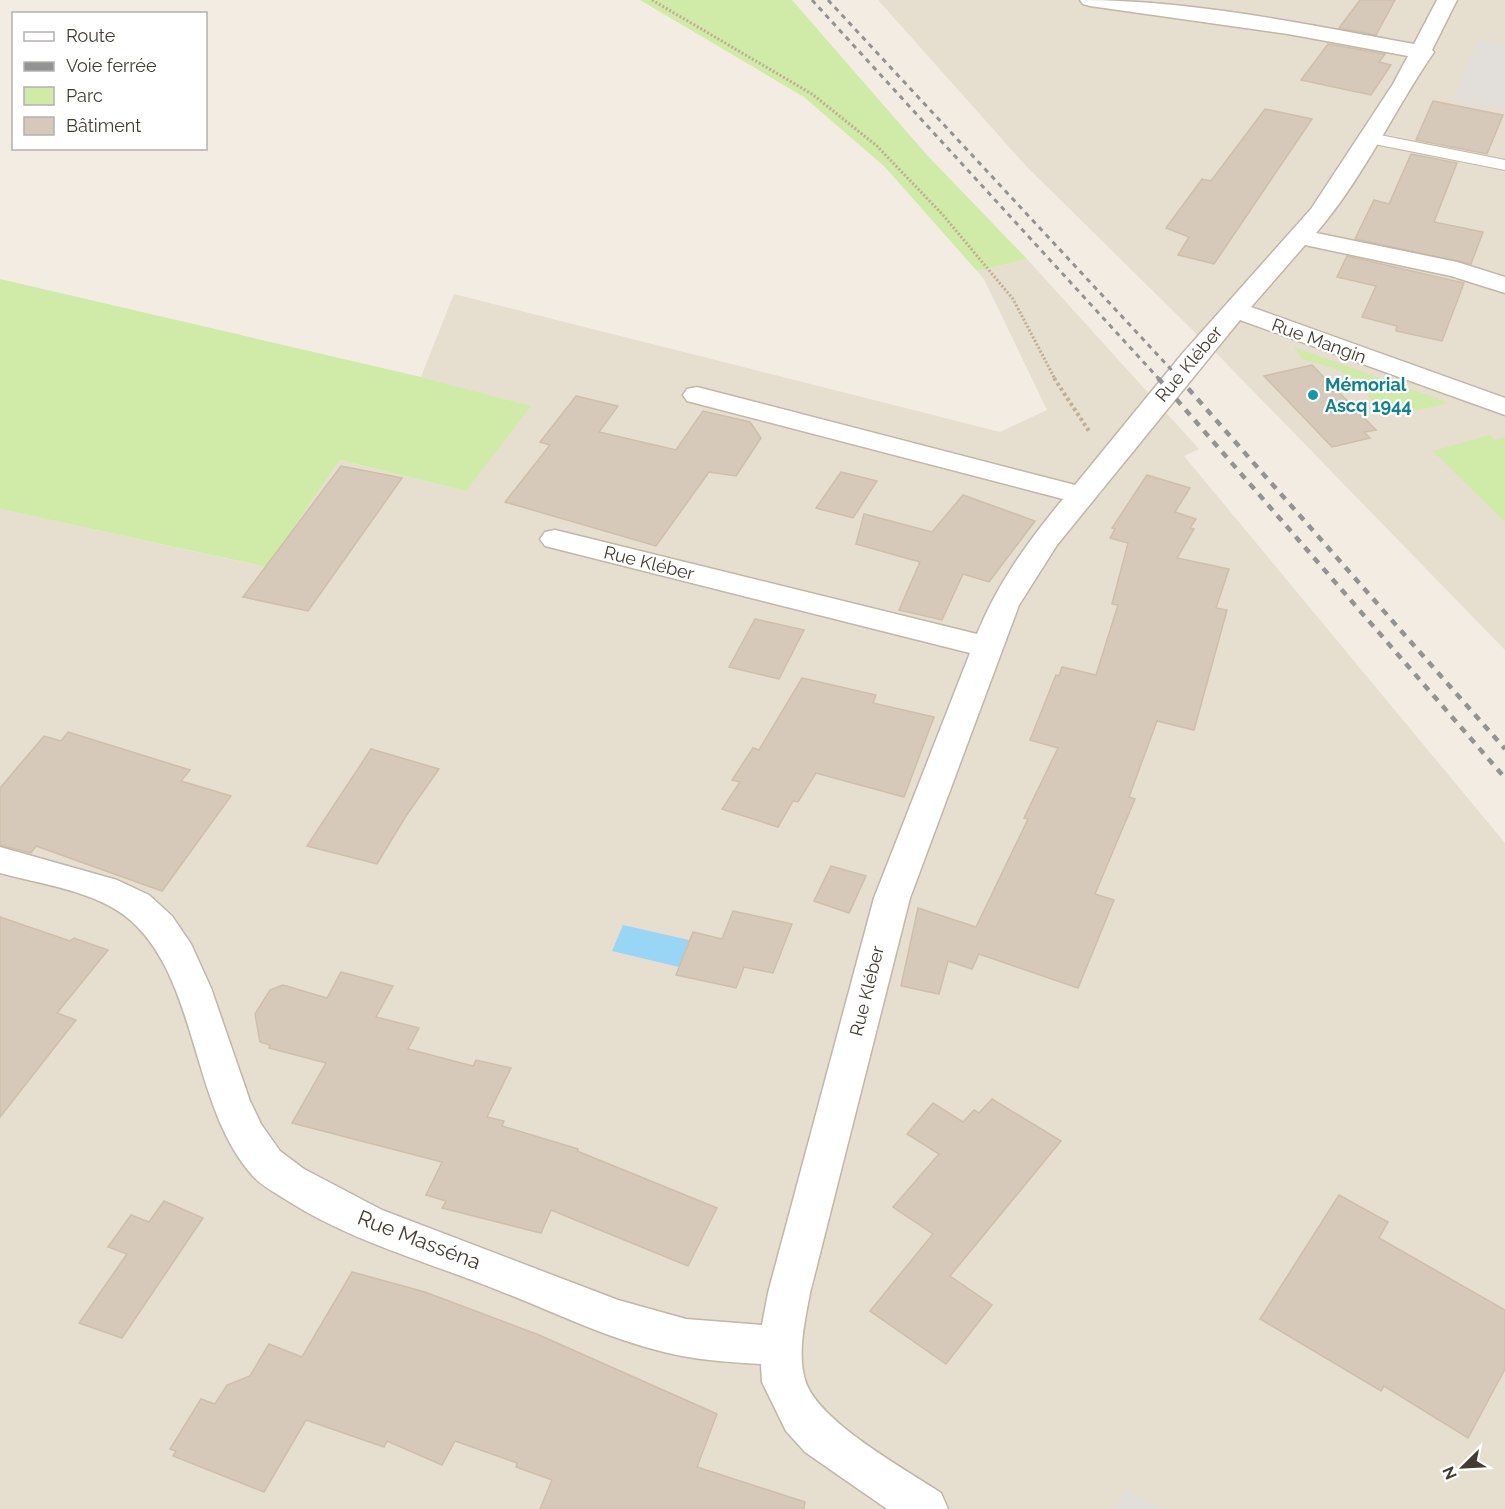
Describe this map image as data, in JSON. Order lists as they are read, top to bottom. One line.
{"streets":{"street":["Rue Mangin","Rue Kléber","Rue Masséna"]},"crossings":[["Rue Mangin","Rue Kléber"],["Rue Kléber","Rue Masséna"]],"places":["Mémorial Ascq 1944"],"legend":["Route","Voie ferrée","Parc","Bâtiment"],"north":"bottom left"}
